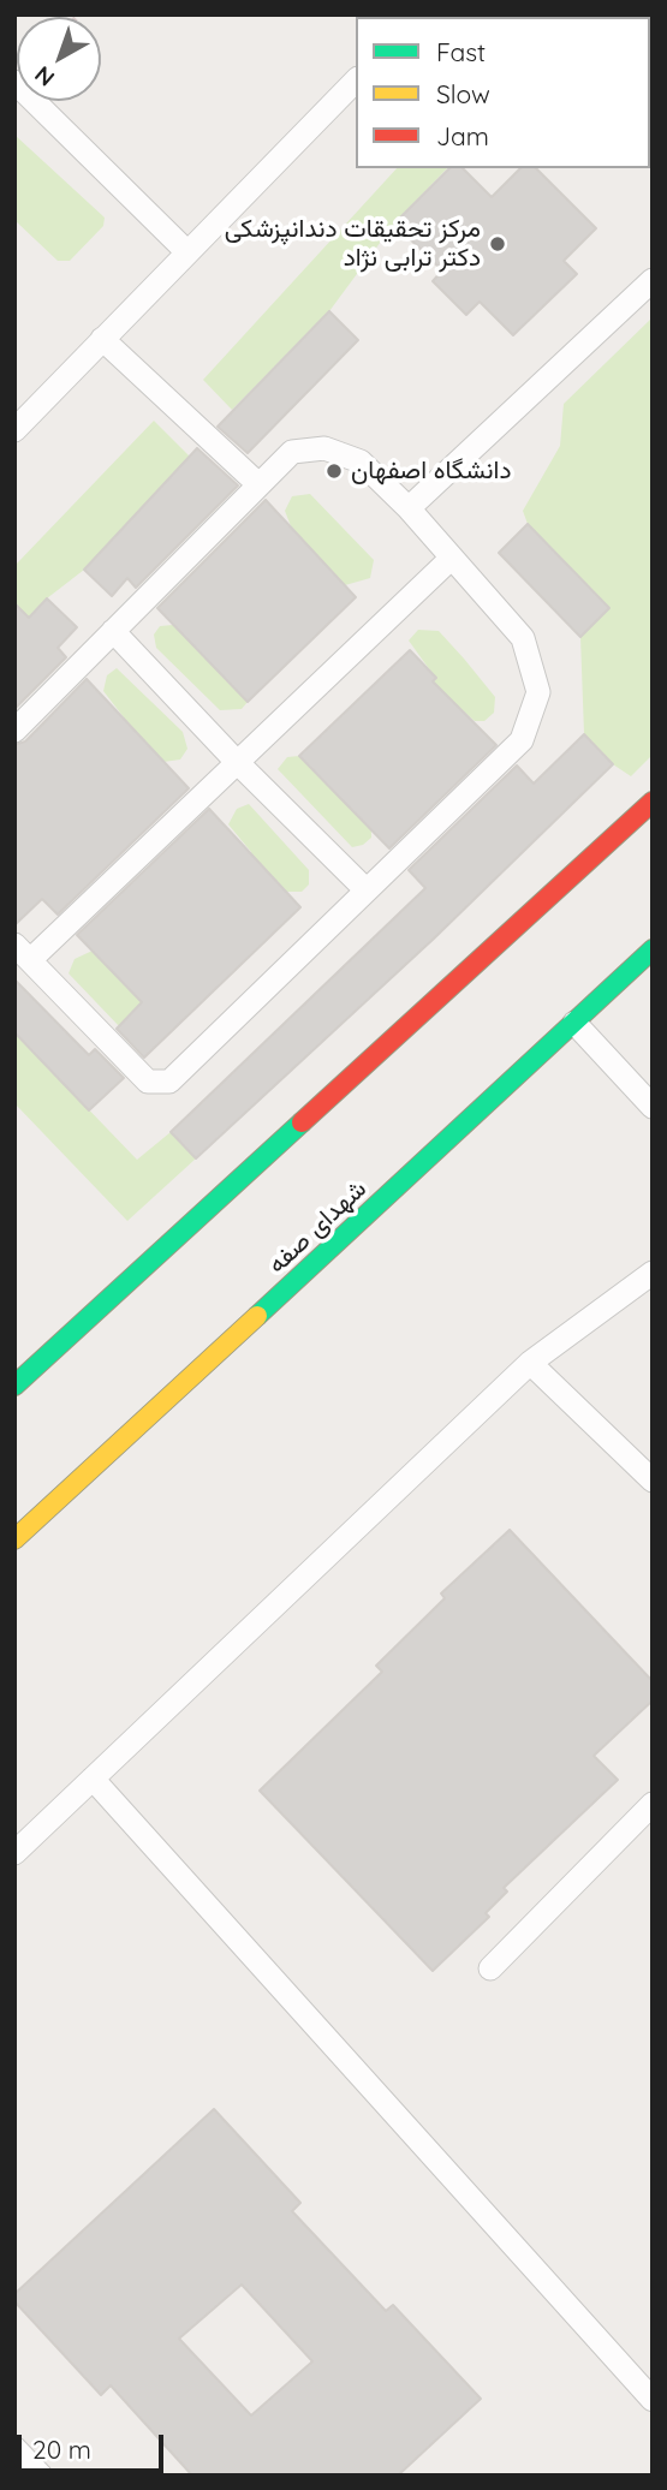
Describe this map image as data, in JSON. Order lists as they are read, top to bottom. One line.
{"streets":{"main road":["شهدای صفه"]},"places":["مرکز تحقیقات دندانپزشکی دکتر ترابی نژاد","دانشگاه اصفهان"],"legend":["Fast","Slow","Jam"],"scale_bar":"20 m","north":"bottom left"}
